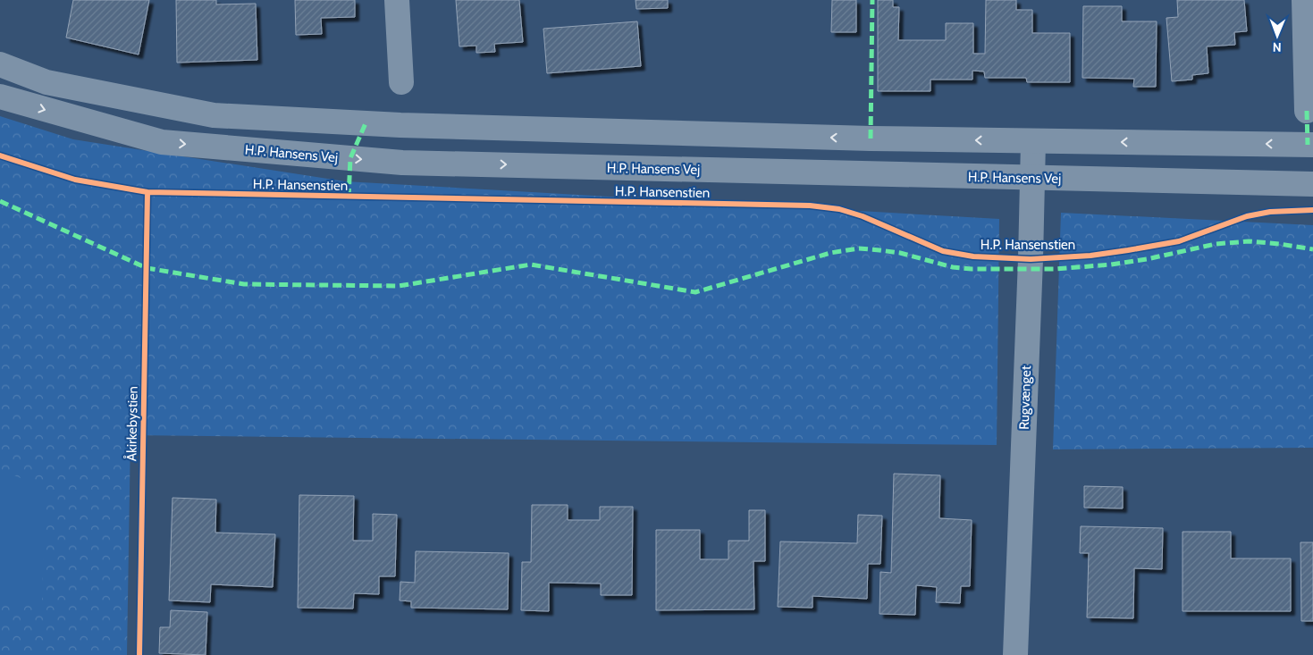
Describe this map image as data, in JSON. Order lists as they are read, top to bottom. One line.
{"streets":{"street":["H.P. Hansens Vej","Rugvænget"],"cycle path":["H.P. Hansenstien","Åkirkebystien"]},"crossings":[["H.P. Hansens Vej","Rugvænget"]],"north":"bottom"}
